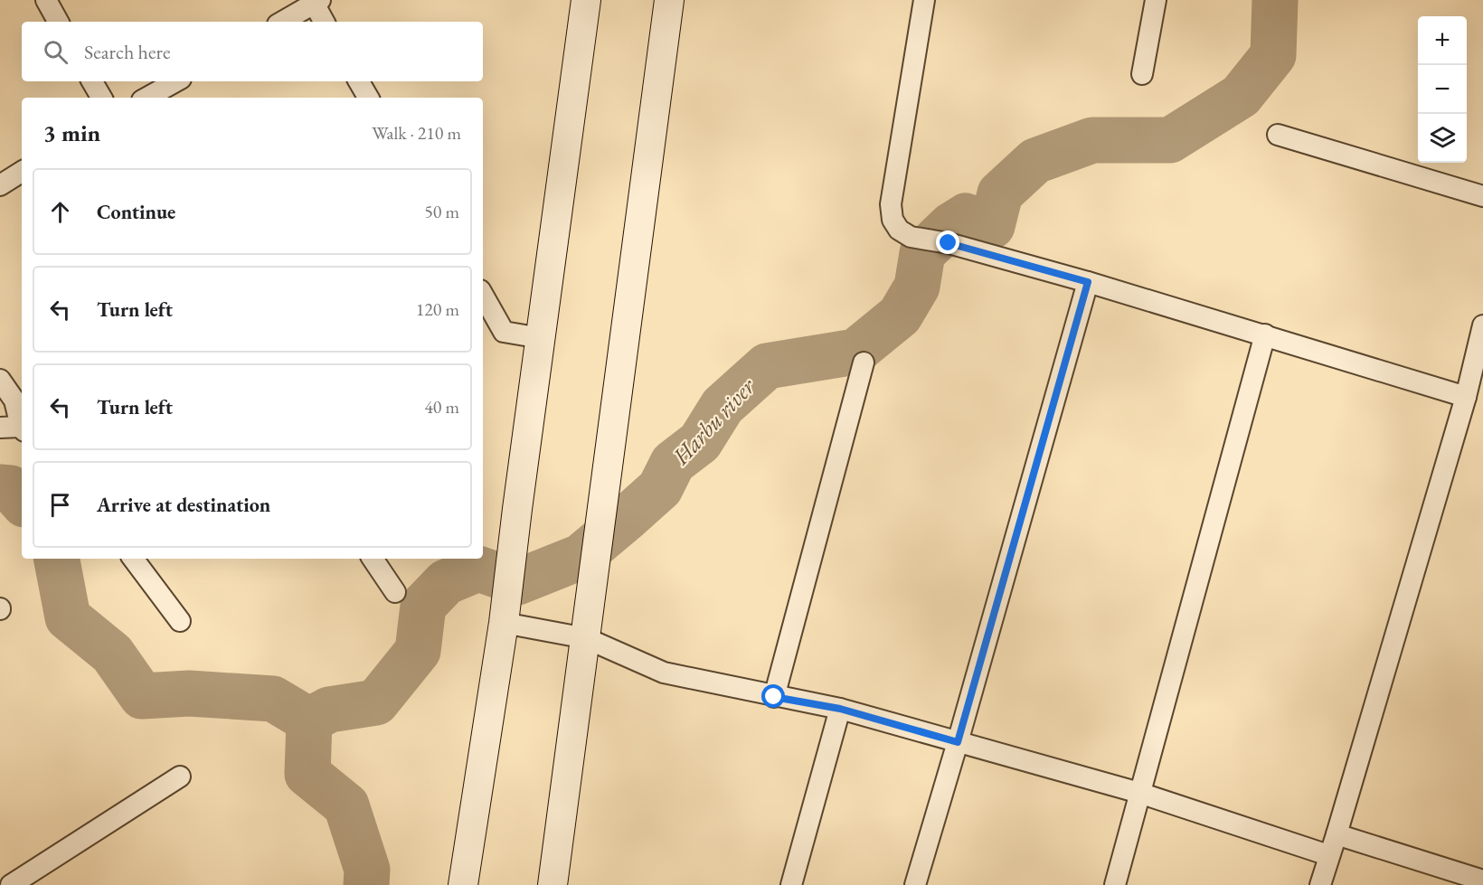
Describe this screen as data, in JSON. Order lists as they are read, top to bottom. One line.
{"water":["Harbu river"],"page":{"map_buttons":["+","−"],"search":"Search here","heading":["3 min","Walk · 210 m"],"list":[["Continue","50 m"],["Turn left","120 m"],["Turn left","40 m"],"Arrive at destination"]}}
